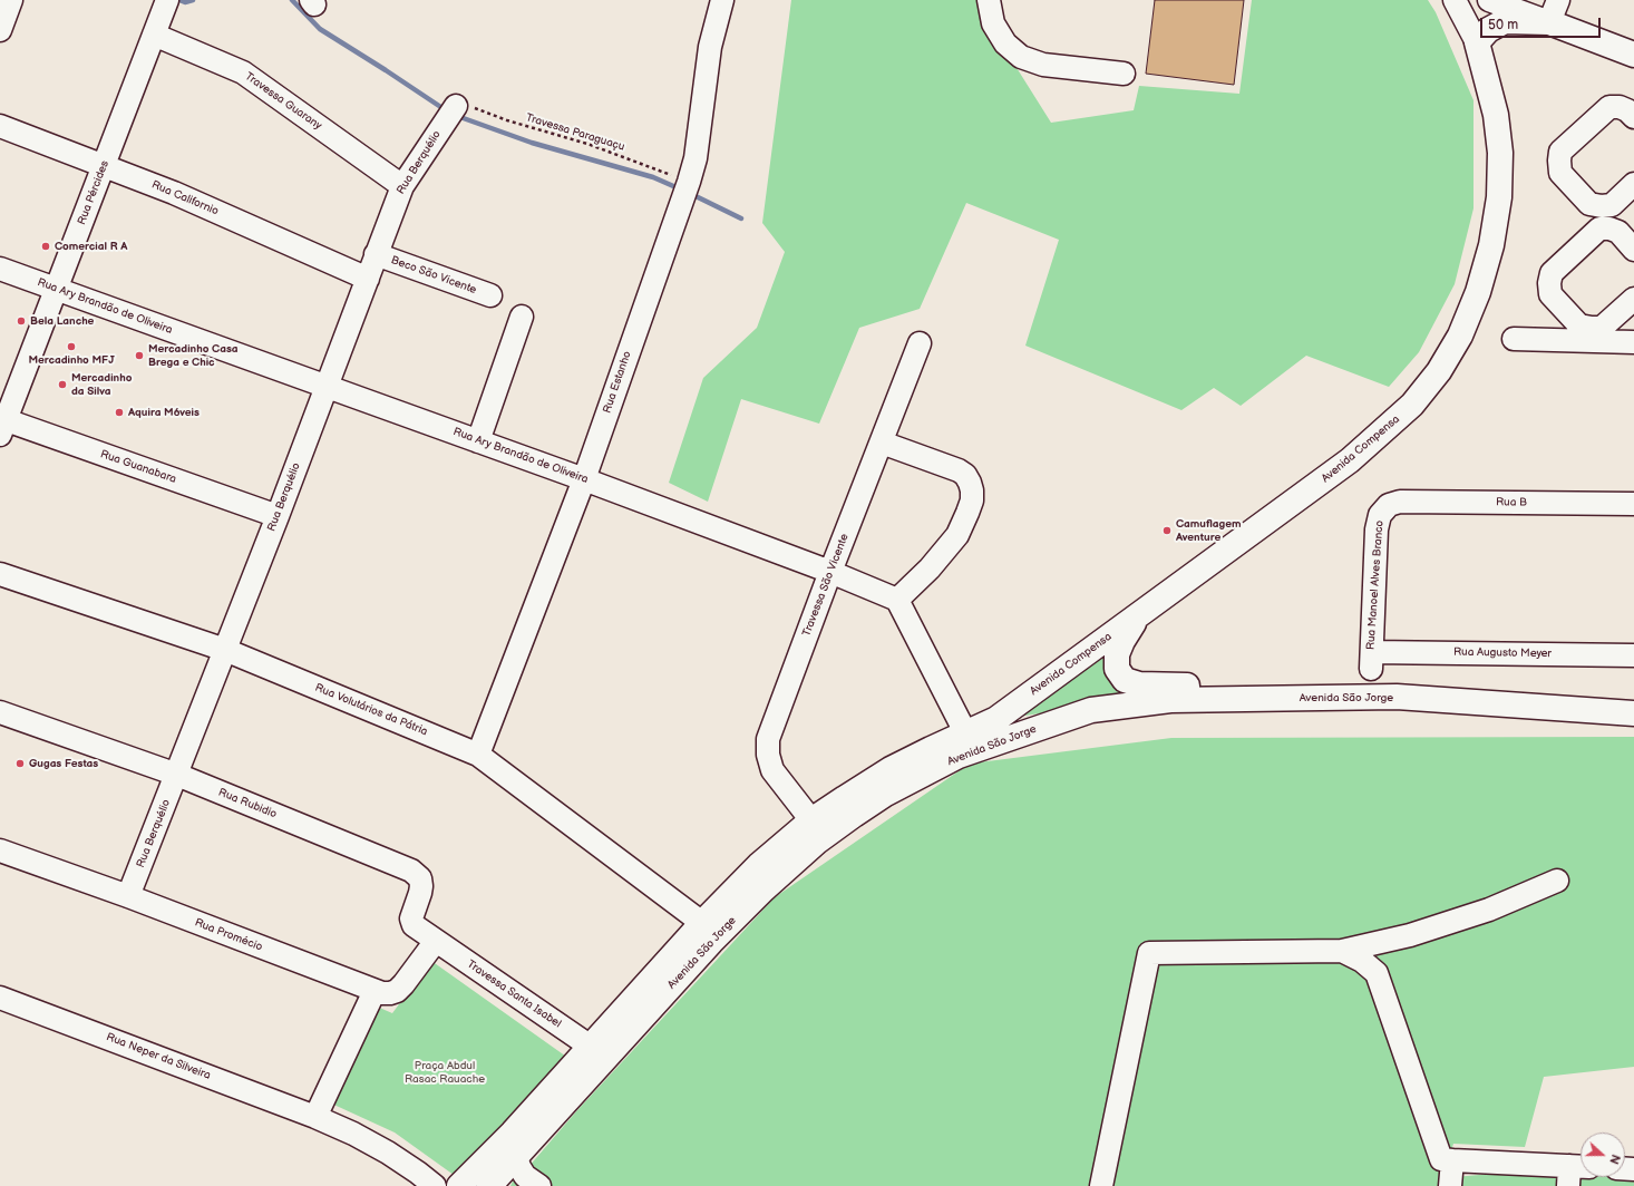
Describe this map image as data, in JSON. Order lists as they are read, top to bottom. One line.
{"streets":{"main road":["Avenida Compensa","Avenida São Jorge"],"street":["Travessa Guarany","Rua Berquélio","Rua Pércides","Rua Californio","Beco São Vicente","Rua Ary Brandão de Oliveira","Rua Estanho","Rua Guanabara","Rua B","Travessa São Vicente","Rua Manoel Alves Branco","Rua Augusto Meyer","Rua Volutários da Pátria","Rua Rubidio","Rua Promécio","Travessa Santa Isabel","Rua Neper da Silveira"],"path":["Travessa Paraguaçu"]},"crossings":[["Travessa Guarany","Rua Berquélio"],["Travessa Guarany","Rua Pércides"],["Travessa Paraguaçu","Rua Berquélio"],["Travessa Paraguaçu","Rua Estanho"],["Rua Berquélio","Rua Californio"],["Rua Berquélio","Beco São Vicente"],["Rua Berquélio","Rua Ary Brandão de Oliveira"],["Rua Berquélio","Rua Guanabara"],["Rua Berquélio","Rua Volutários da Pátria"],["Rua Berquélio","Rua Rubidio"],["Rua Berquélio","Rua Promécio"],["Rua Pércides","Rua Californio"],["Rua Pércides","Rua Ary Brandão de Oliveira"],["Rua Pércides","Rua Guanabara"],["Rua Ary Brandão de Oliveira","Rua Estanho"],["Rua Ary Brandão de Oliveira","Travessa São Vicente"],["Rua Estanho","Rua Volutários da Pátria"],["Avenida Compensa","Avenida São Jorge"],["Rua B","Rua Manoel Alves Branco"],["Travessa São Vicente","Avenida São Jorge"],["Rua Manoel Alves Branco","Rua Augusto Meyer"],["Avenida São Jorge","Rua Volutários da Pátria"],["Avenida São Jorge","Travessa Santa Isabel"],["Rua Rubidio","Rua Promécio"],["Rua Rubidio","Travessa Santa Isabel"],["Rua Promécio","Travessa Santa Isabel"]],"parks":["Praça Abdul Rasac Rauache"],"places":["Comercial R A","Bela Lanche","Mercadinho MFJ","Mercadinho Casa Brega e Chic","Mercadinho da Silva","Aquira Móveis","Camuflagem Aventure","Gugas Festas"],"scale_bar":"50 m","north":"right"}
